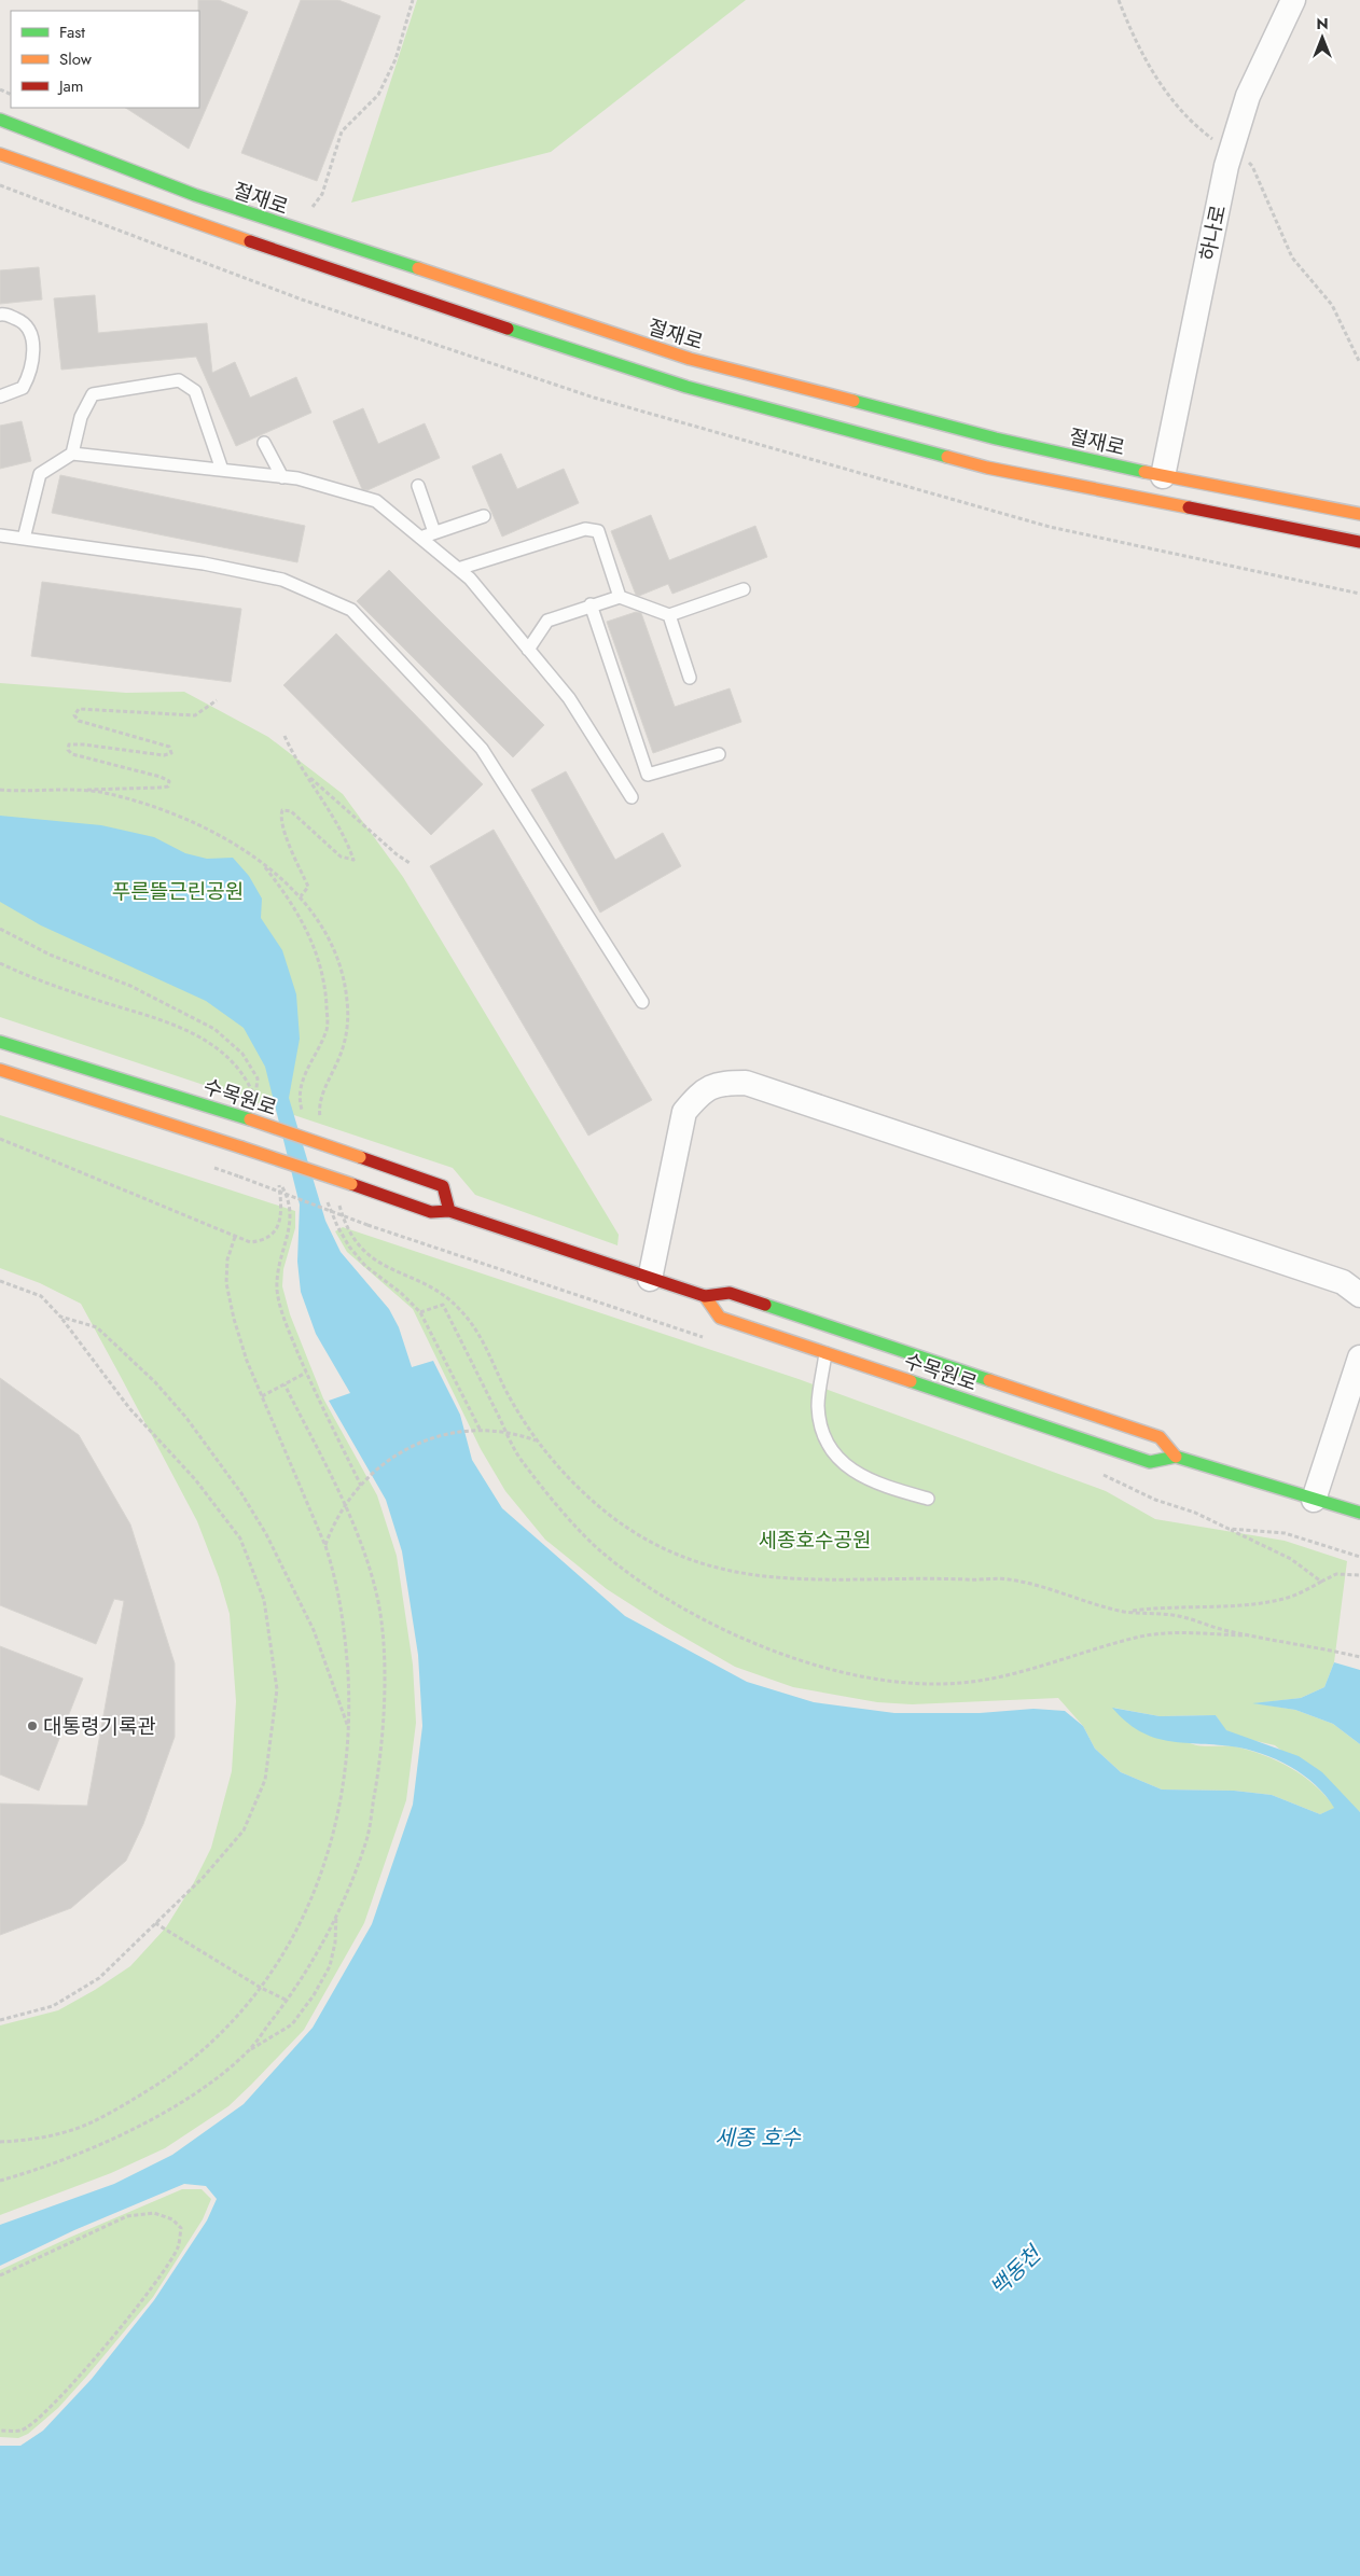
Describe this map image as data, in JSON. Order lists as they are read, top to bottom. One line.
{"streets":{"street":["절재로","하나로","수목원로"]},"crossings":[["절재로","하나로"]],"water":["세종 호수","백동천"],"parks":["푸른뜰근린공원","세종호수공원"],"places":["대통령기록관"],"legend":["Fast","Slow","Jam"],"north":"top"}
